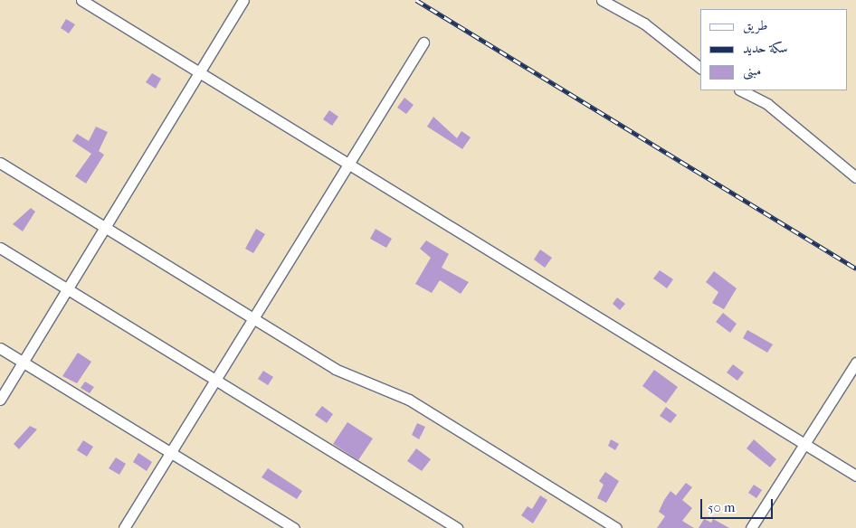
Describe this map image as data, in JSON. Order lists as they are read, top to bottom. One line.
{"legend":["طريق","سكة حديد","مبنى"],"scale_bar":"50 m"}
